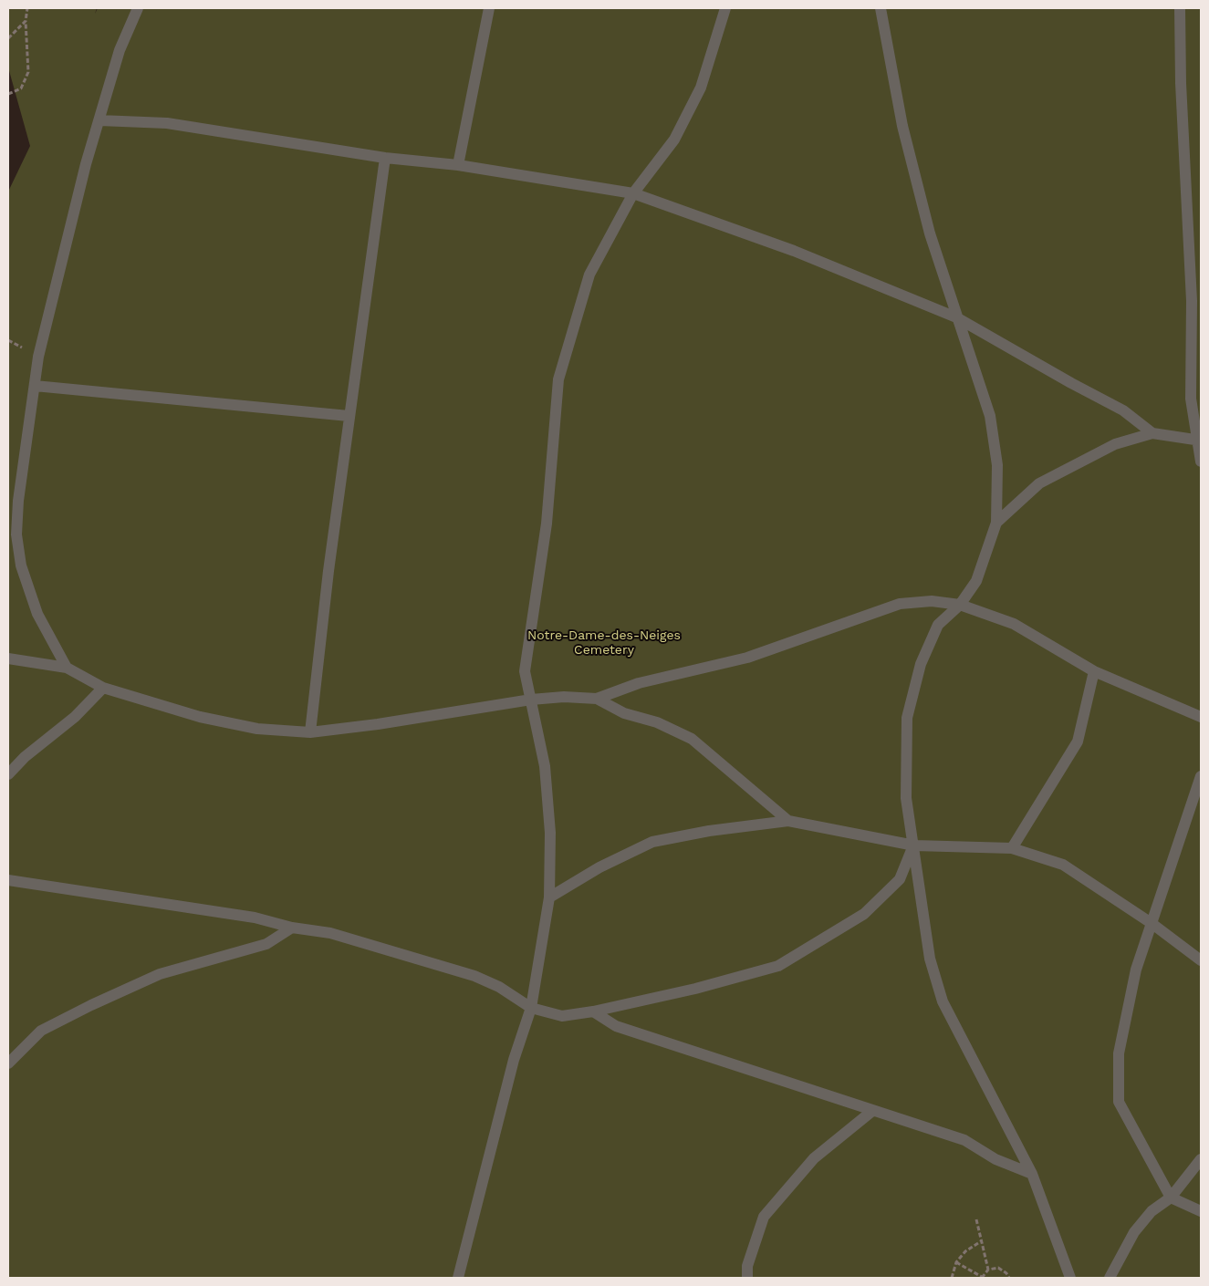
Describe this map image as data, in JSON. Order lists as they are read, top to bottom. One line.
{"parks":["Notre-Dame-des-Neiges Cemetery"]}
